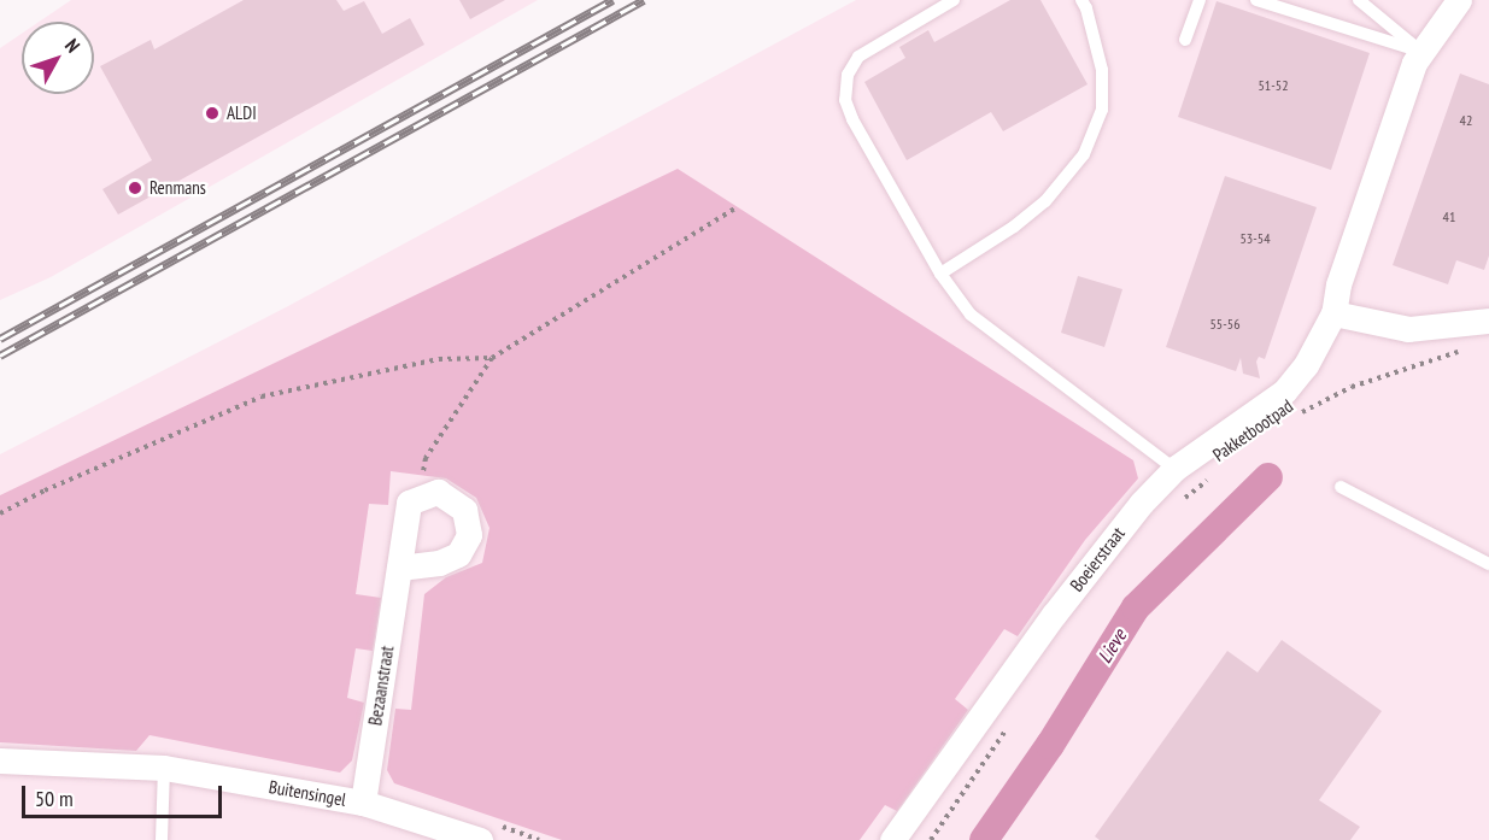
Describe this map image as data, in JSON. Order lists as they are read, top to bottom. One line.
{"streets":{"street":["Boeierstraat","Bezaanstraat","Buitensingel"],"path":["Pakketbootpad"]},"crossings":[["Bezaanstraat","Buitensingel"]],"water":["Lieve"],"places":["ALDI","Renmans"],"house_numbers":["51-52","42","41","53-54","55-56"],"scale_bar":"50 m","north":"top right"}
